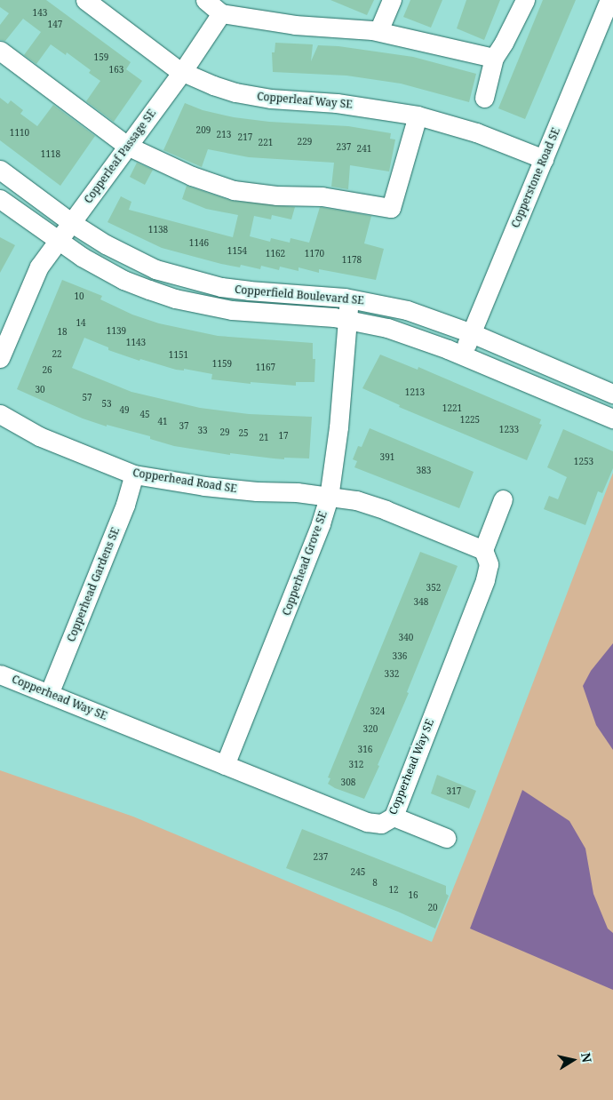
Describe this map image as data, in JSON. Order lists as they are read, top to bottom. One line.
{"streets":{"street":["Copperleaf Way SE","Copperleaf Passage SE","Copperstone Road SE","Copperfield Boulevard SE","Copperhead Road SE","Copperhead Grove SE","Copperhead Gardens SE","Copperhead Way SE"]},"crossings":[["Copperleaf Way SE","Copperleaf Passage SE"],["Copperleaf Way SE","Copperstone Road SE"],["Copperleaf Passage SE","Copperfield Boulevard SE"],["Copperstone Road SE","Copperfield Boulevard SE"],["Copperfield Boulevard SE","Copperhead Grove SE"],["Copperhead Road SE","Copperhead Grove SE"],["Copperhead Road SE","Copperhead Gardens SE"],["Copperhead Grove SE","Copperhead Way SE"],["Copperhead Gardens SE","Copperhead Way SE"]],"house_numbers":["143","147","159","163","209","1110","213","217","229","221","237","241","1118","1138","1146","1154","1162","1170","1178","10","14","1139","18","1143","22","1151","1159","1167","26","30","1213","57","53","1221","49","45","1225","41","37","1233","33","29","25","17","21","391","1253","383","352","348","340","336","332","324","320","316","312","308","317","237","245","8","12","16","20"],"north":"right"}
